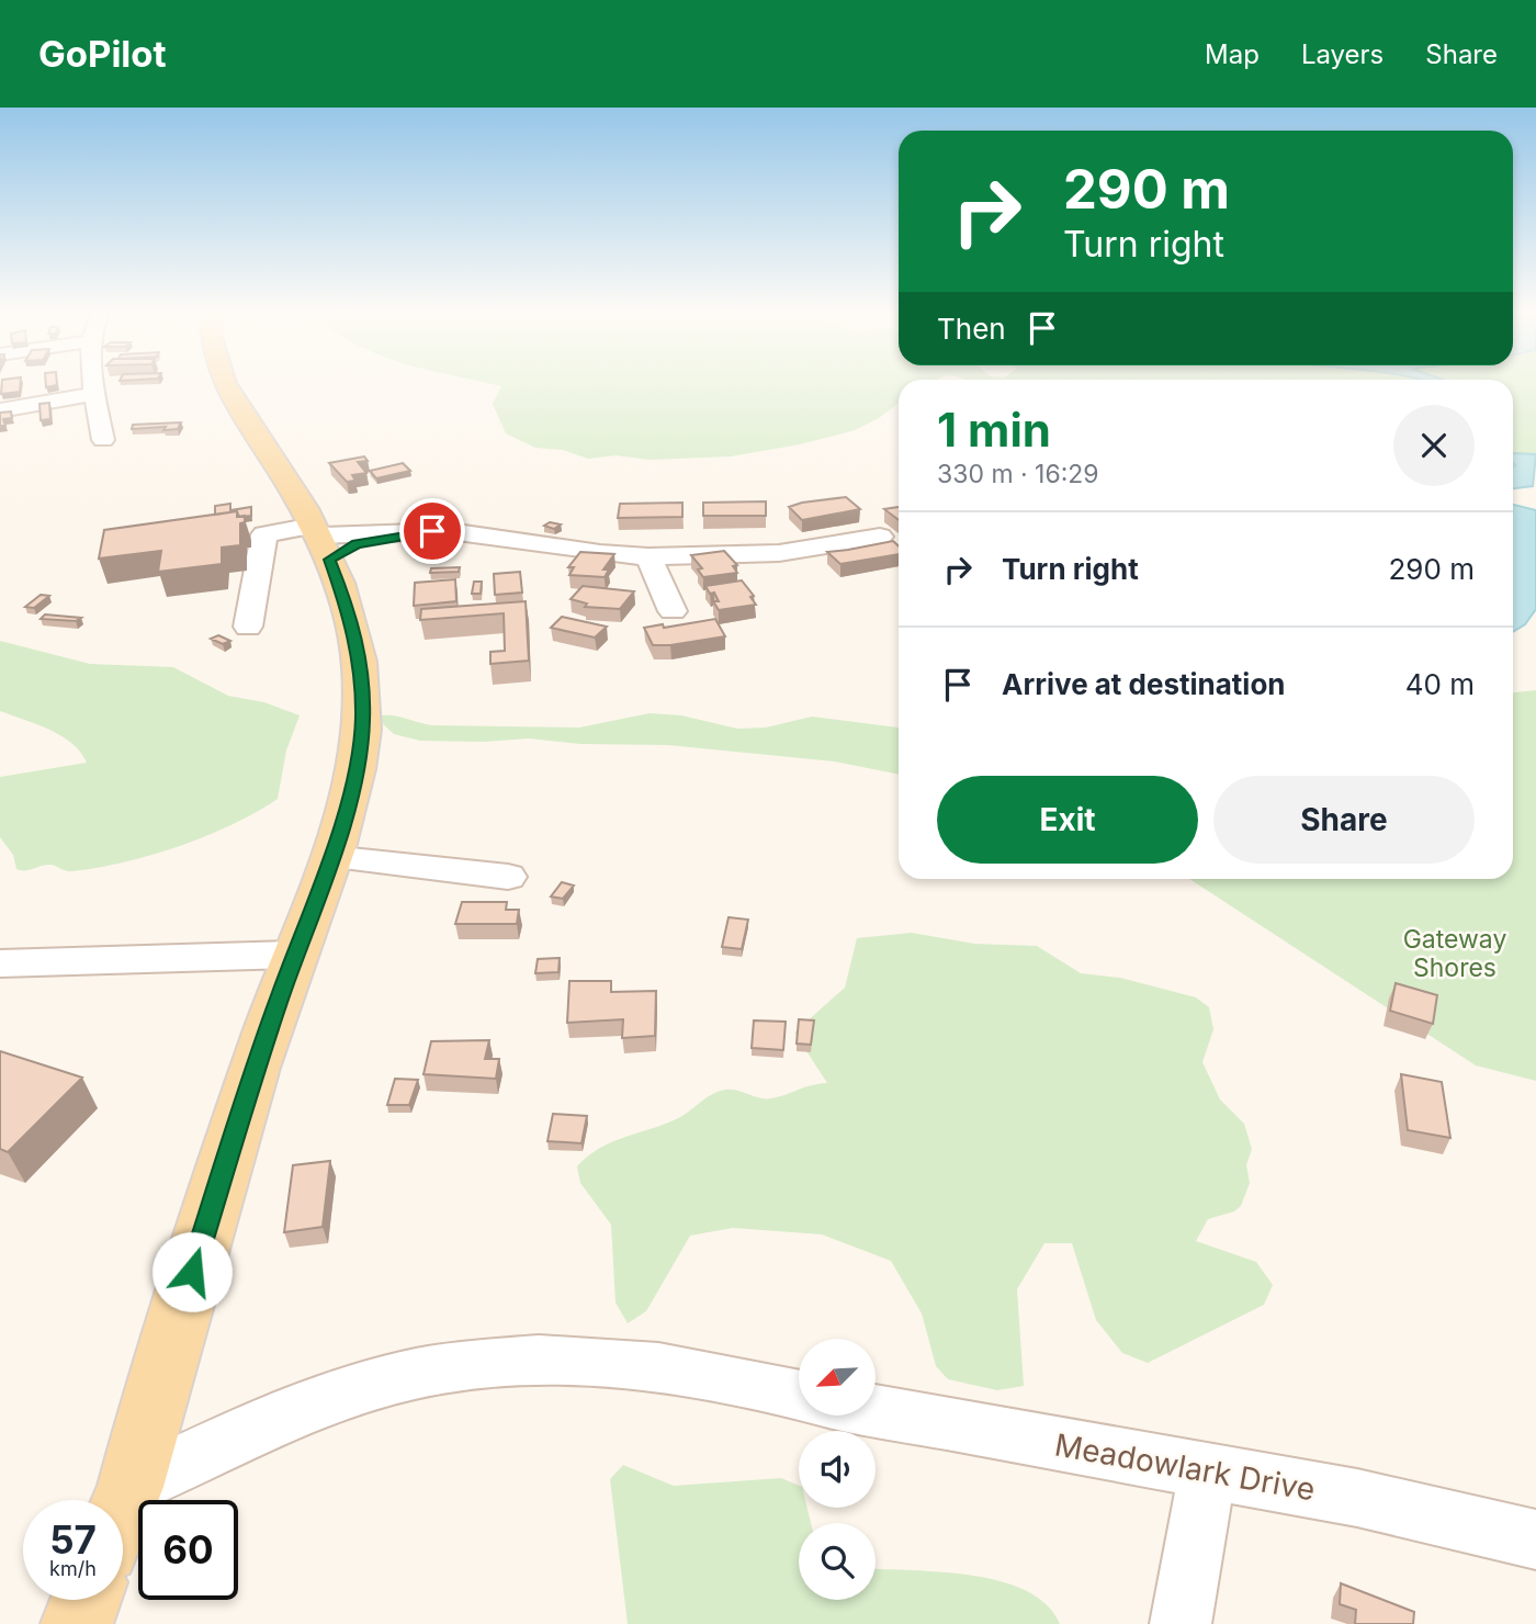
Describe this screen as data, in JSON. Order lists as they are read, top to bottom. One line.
{"streets":{"street":["Meadowlark Drive"]},"parks":["Gateway Shores"],"north":"bottom left","page":{"header":"GoPilot","nav":["Map","Layers","Share"],"turn":["290 m","Turn right"],"then":"Then","heading":["1 min","330 m · 16:29"],"list":[{"name":"Turn right","value":"290 m"},{"name":"Arrive at destination","value":"40 m"}],"buttons":["Exit","Share"],"speed":"57 km/h","limit":"60"}}
